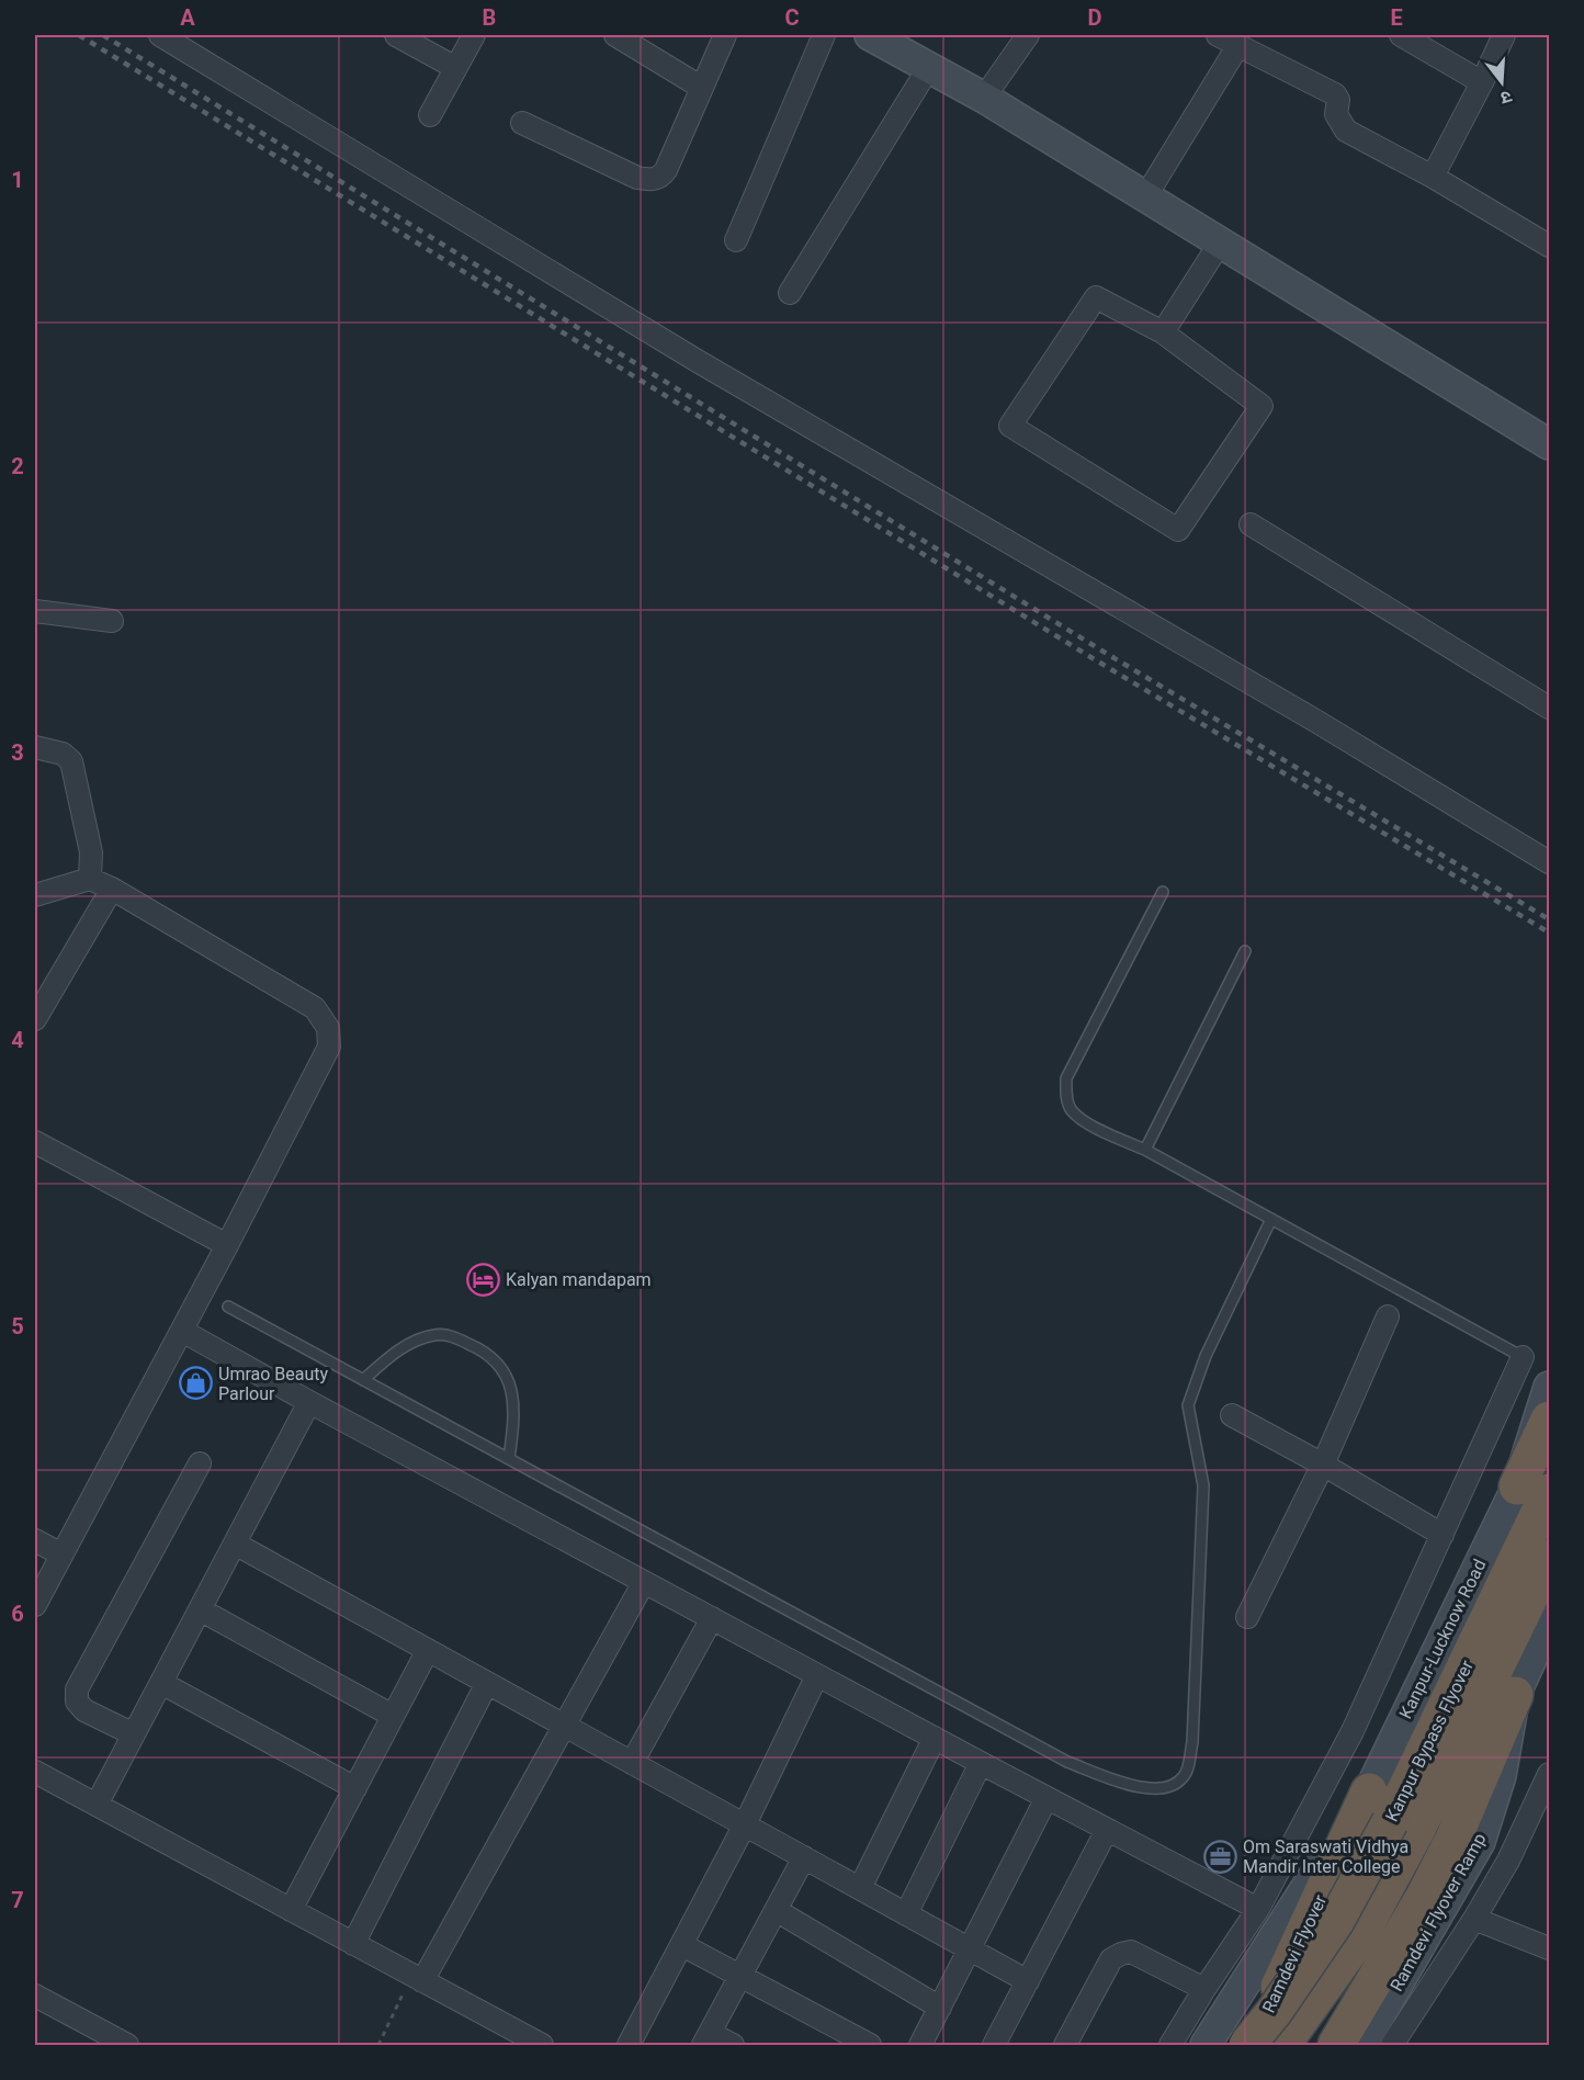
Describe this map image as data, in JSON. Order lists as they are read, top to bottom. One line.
{"streets":{"highway":["Kanpur Bypass Flyover","Ramdevi Flyover"],"main road":["Kanpur-Lucknow Road","Ramdevi Flyover Ramp"]},"crossings":[["Kanpur-Lucknow Road","Kanpur Bypass Flyover"],["Kanpur-Lucknow Road","Ramdevi Flyover"]],"places":{"hotel":["Kalyan mandapam"],"shop":["Umrao Beauty Parlour"],"office":["Om Saraswati Vidhya Mandir Inter College"]},"north":"bottom","grid":{"columns":["A","B","C","D","E"],"rows":["1","2","3","4","5","6","7"]}}
